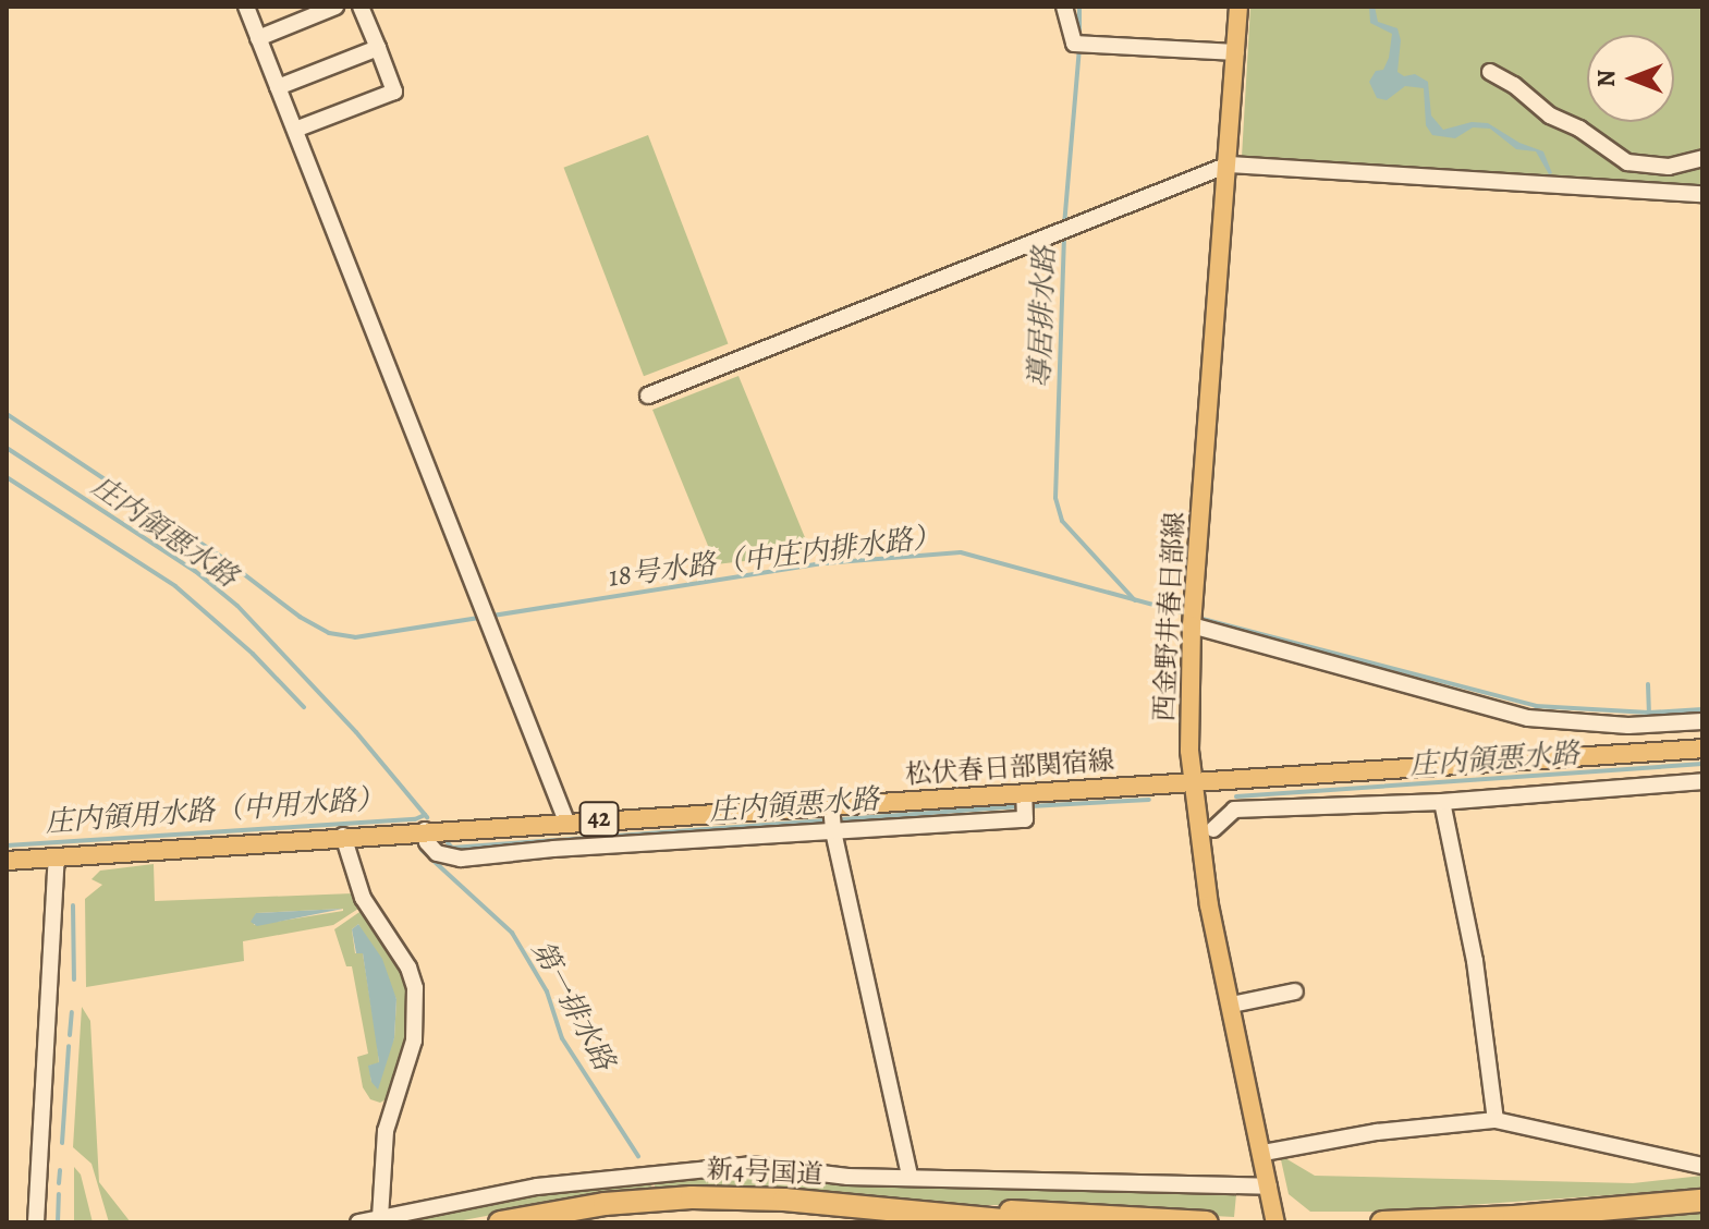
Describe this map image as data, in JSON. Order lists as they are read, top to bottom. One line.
{"streets":{"highway":["新4号国道"],"main road":["西金野井春日部線","松伏春日部関宿線","42"]},"crossings":[["西金野井春日部線","松伏春日部関宿線"]],"water":["導居排水路","庄内領悪水路","18号水路（中庄内排水路）","庄内領用水路（中用水路）","第一排水路"],"north":"left"}
